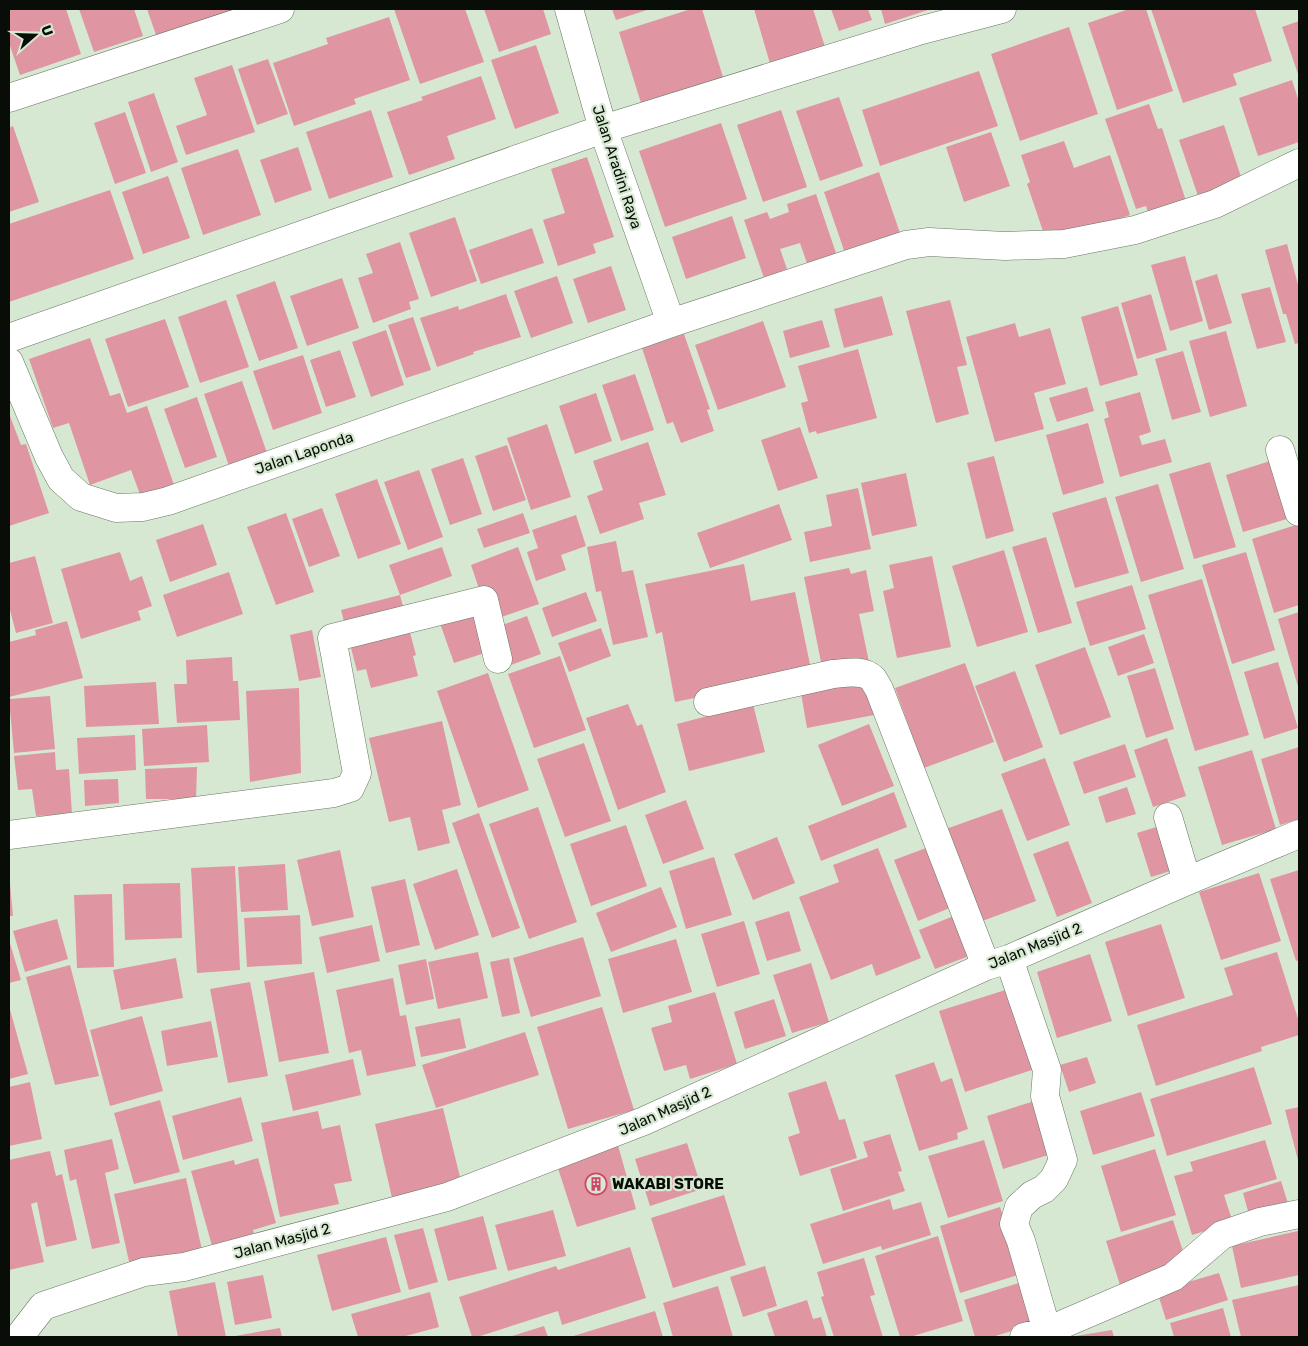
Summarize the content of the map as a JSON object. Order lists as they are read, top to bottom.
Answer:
{
  "streets": {
    "street": ["Jalan Aradini Raya", "Jalan Laponda", "Jalan Masjid 2"]
  },
  "crossings": [
    ["Jalan Aradini Raya", "Jalan Laponda"]
  ],
  "places": {
    "building": ["WAKABI STORE"]
  },
  "north": "right"
}
